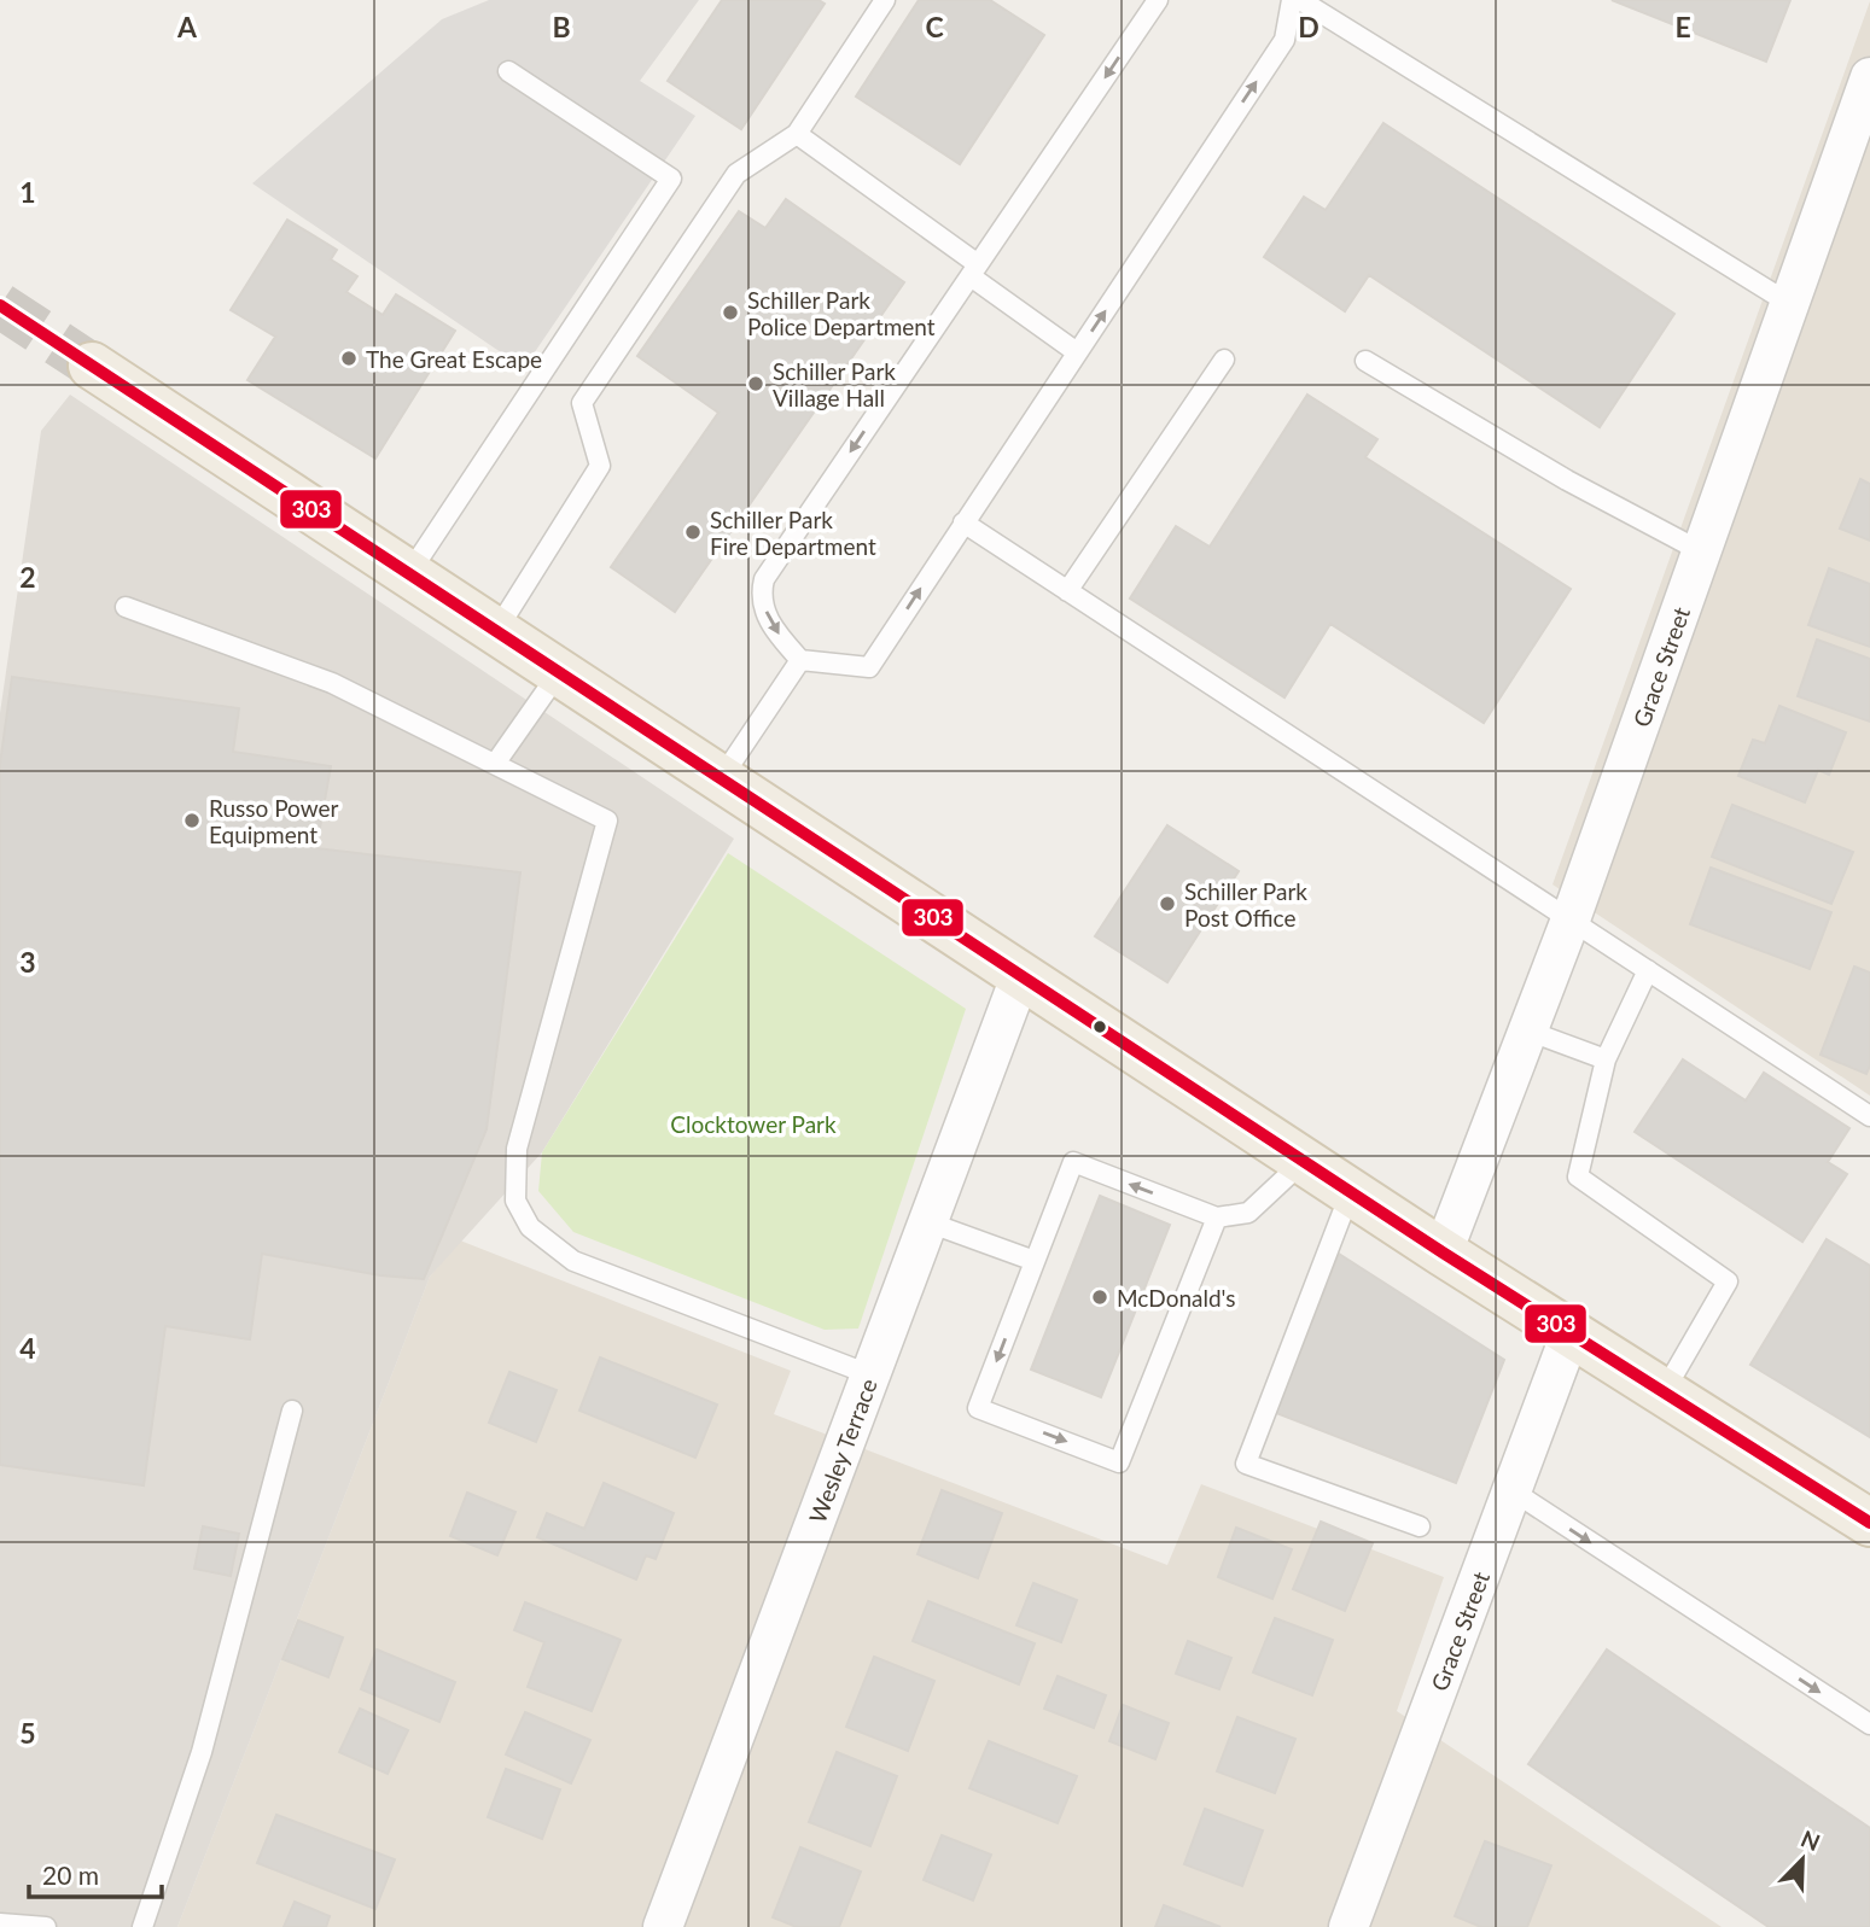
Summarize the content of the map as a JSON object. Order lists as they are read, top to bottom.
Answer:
{
  "streets": {
    "street": ["Grace Street", "Wesley Terrace"]
  },
  "parks": ["Clocktower Park"],
  "places": [
    "Schiller Park Police Department",
    "The Great Escape",
    "Schiller Park Village Hall",
    "Schiller Park Fire Department",
    "Russo Power Equipment",
    "Schiller Park Post Office",
    "McDonald's"
  ],
  "lines": ["transit line 303"],
  "scale_bar": "20 m",
  "north": "top right",
  "grid": {
    "columns": [
      "A",
      "B",
      "C",
      "D",
      "E"
    ],
    "rows": [
      "1",
      "2",
      "3",
      "4",
      "5"
    ]
  }
}
